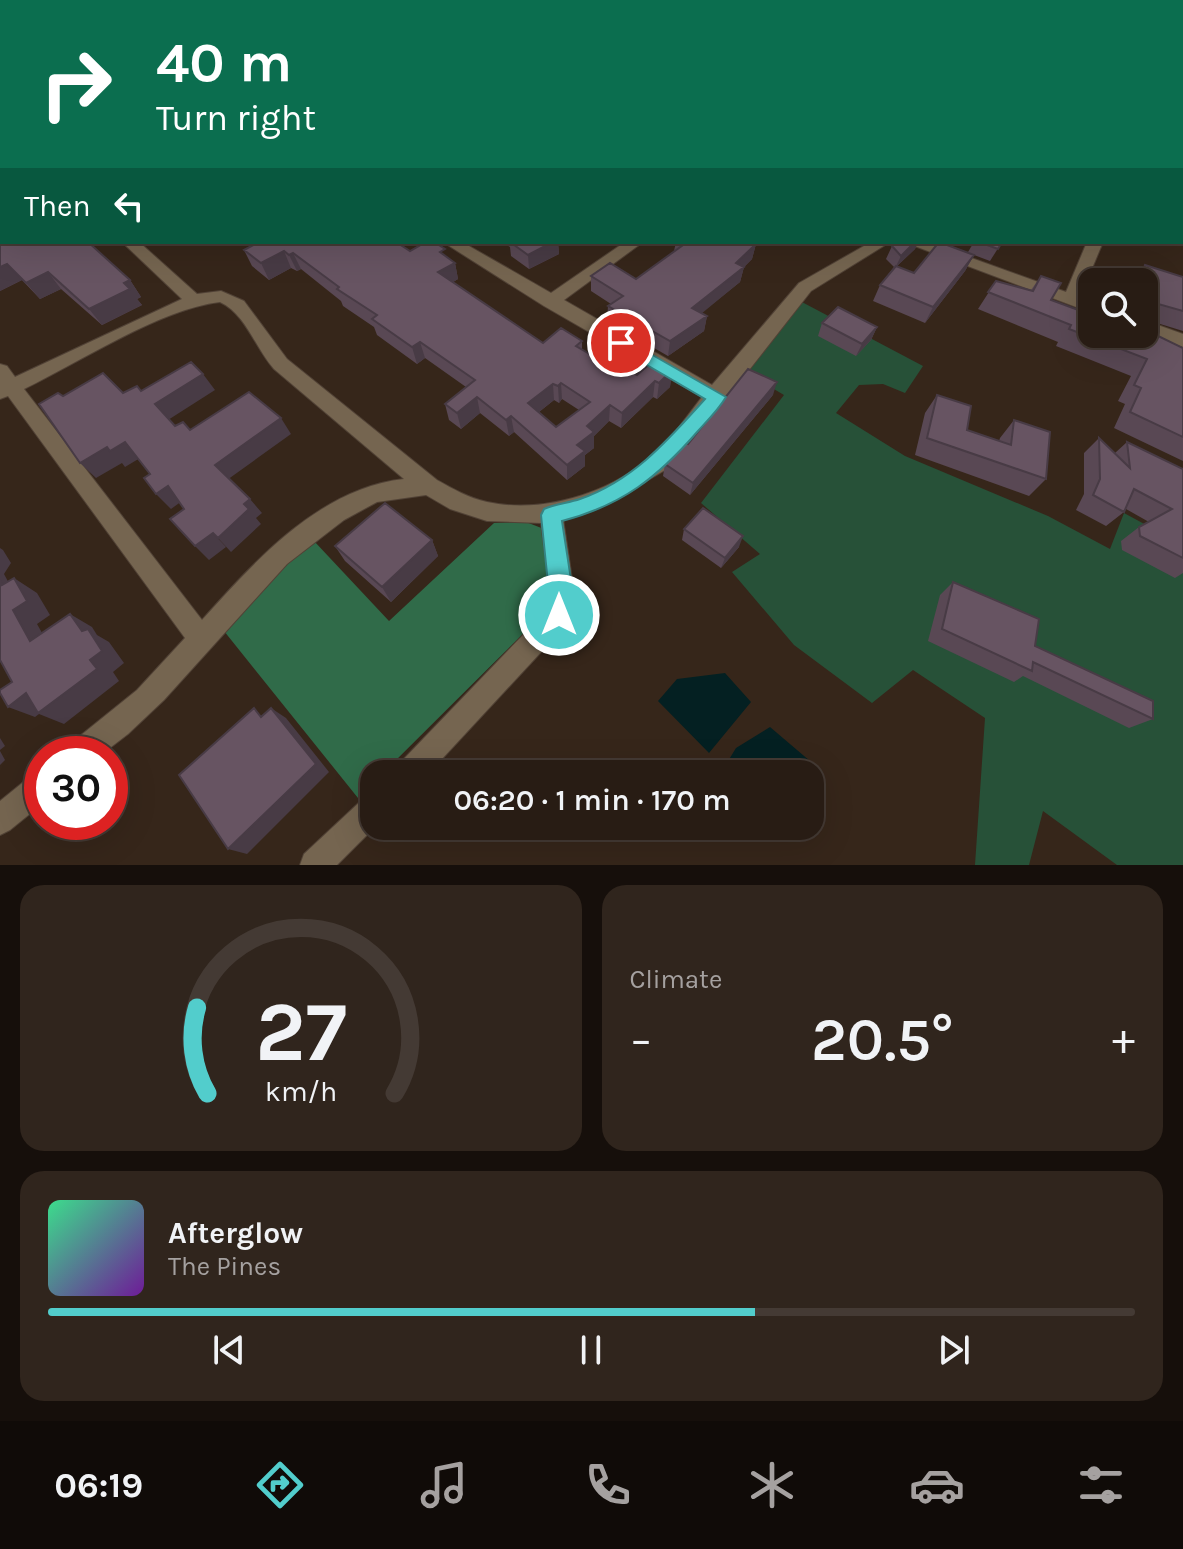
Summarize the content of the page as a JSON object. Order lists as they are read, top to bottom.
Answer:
{
  "page": {
    "turn": ["40 m", "Turn right"],
    "then": "Then",
    "limit": "30",
    "trip": "06:20 · 1 min · 170 m",
    "tile": "Climate",
    "heat": ["−", "20.5°", "+"],
    "song": ["Afterglow", "The Pines"],
    "tabs": "06:19",
    "gauge": ["27", "km/h"]
  }
}
